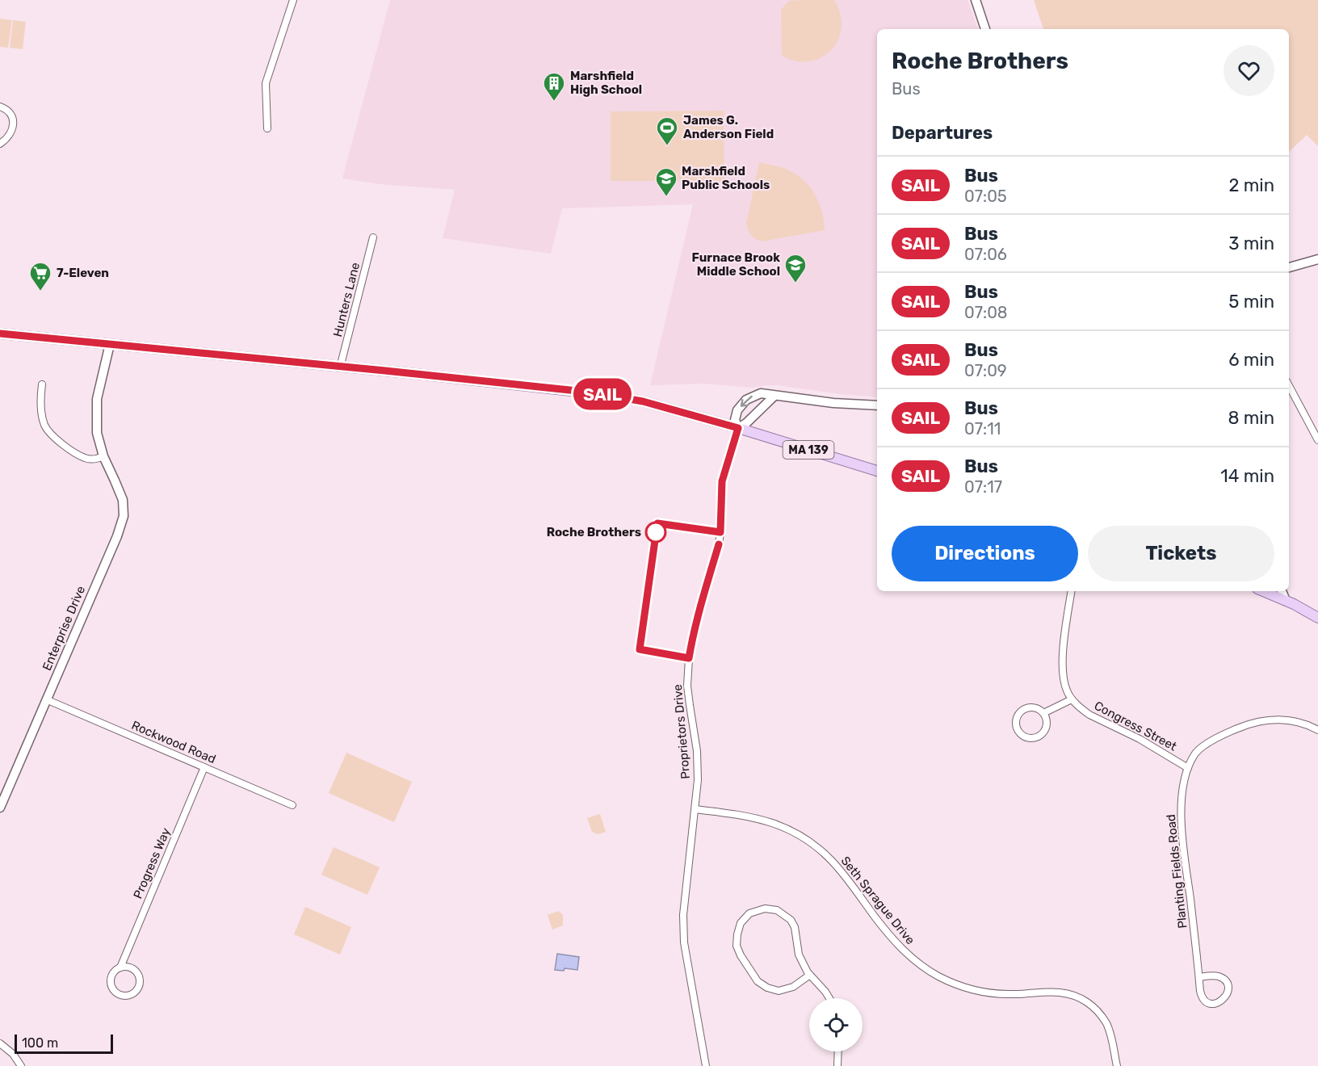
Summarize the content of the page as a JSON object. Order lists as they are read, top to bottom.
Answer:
{
  "streets": {
    "main road": ["MA 139"],
    "street": [
      "Hunters Lane",
      "Enterprise Drive",
      "Congress Street",
      "Proprietors Drive",
      "Rockwood Road",
      "Progress Way",
      "Planting Fields Road",
      "Seth Sprague Drive"
    ]
  },
  "crossings": [
    ["Hunters Lane", "MA 139"],
    ["MA 139", "Enterprise Drive"],
    ["MA 139", "Proprietors Drive"],
    ["Enterprise Drive", "Rockwood Road"],
    ["Congress Street", "Planting Fields Road"],
    ["Proprietors Drive", "Seth Sprague Drive"],
    ["Rockwood Road", "Progress Way"]
  ],
  "places": {
    "building": ["Marshfield High School"],
    "sports": ["James G. Anderson Field"],
    "school or university": ["Marshfield Public Schools", "Furnace Brook Middle School"],
    "supermarket": ["7-Eleven"],
    "other": ["Roche Brothers"]
  },
  "lines": ["bus line SAIL"],
  "scale_bar": "100 m",
  "page": {
    "on_map": "SAIL",
    "heading": [
      ["Roche Brothers", "Bus"],
      "Departures"
    ],
    "list": [
      {
        "mark": "SAIL",
        "name": "Bus",
        "note": "07:05",
        "value": "2 min"
      },
      {
        "mark": "SAIL",
        "name": "Bus",
        "note": "07:06",
        "value": "3 min"
      },
      {
        "mark": "SAIL",
        "name": "Bus",
        "note": "07:08",
        "value": "5 min"
      },
      {
        "mark": "SAIL",
        "name": "Bus",
        "note": "07:09",
        "value": "6 min"
      },
      {
        "mark": "SAIL",
        "name": "Bus",
        "note": "07:11",
        "value": "8 min"
      },
      {
        "mark": "SAIL",
        "name": "Bus",
        "note": "07:17",
        "value": "14 min"
      }
    ],
    "buttons": ["Directions", "Tickets"],
    "scale": "100 m"
  }
}
